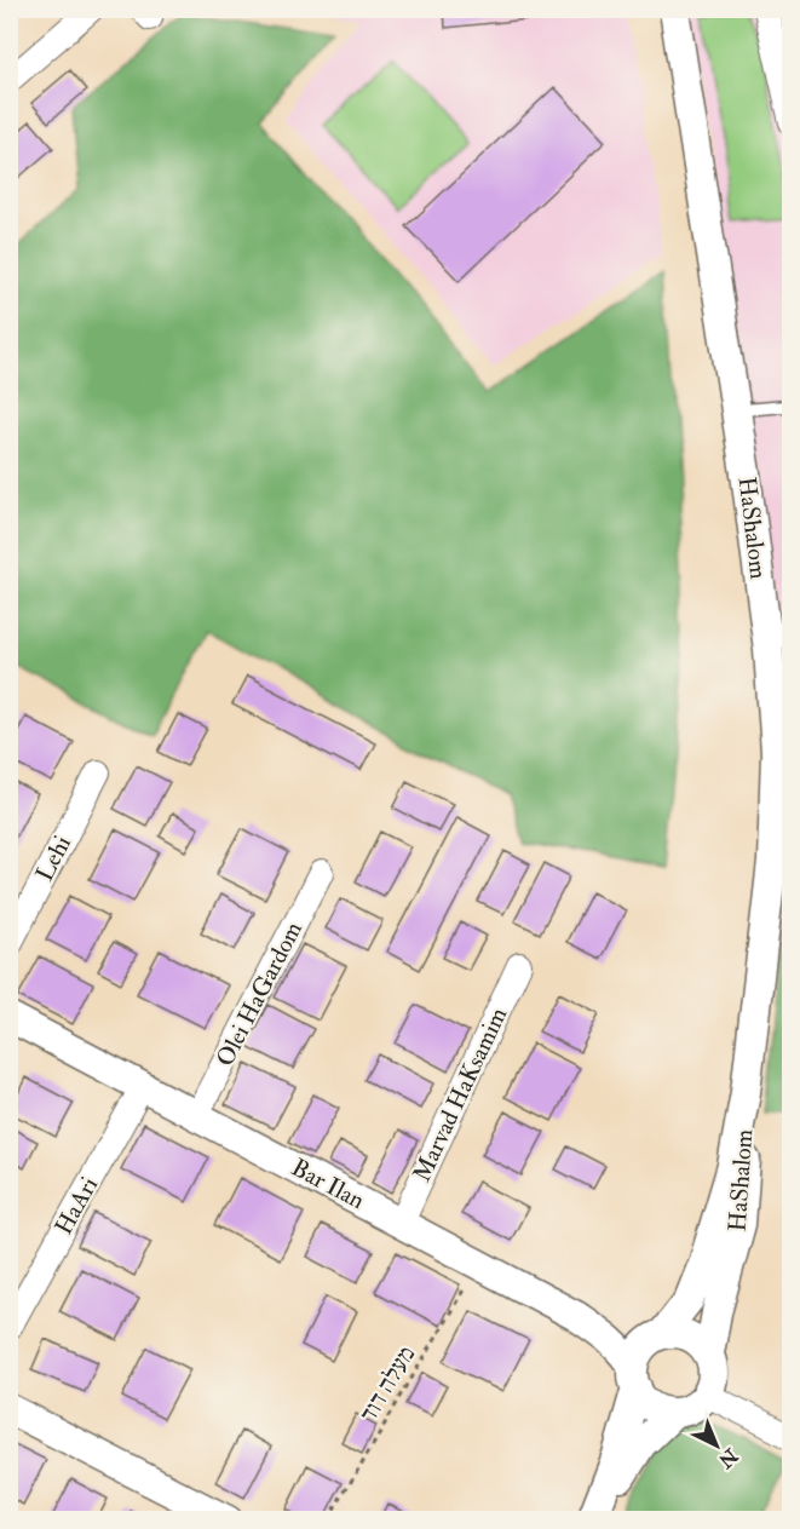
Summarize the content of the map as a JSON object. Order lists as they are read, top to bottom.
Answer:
{
  "streets": {
    "street": [
      "HaShalom",
      "Lehi",
      "Olei HaGardom",
      "Marvad HaKsamim",
      "Bar Ilan",
      "HaAri"
    ],
    "path": ["מעלה דוד"]
  },
  "crossings": [
    ["HaShalom", "Bar Ilan"],
    ["Olei HaGardom", "Bar Ilan"],
    ["Marvad HaKsamim", "Bar Ilan"],
    ["Bar Ilan", "HaAri"],
    ["Bar Ilan", "מעלה דוד"]
  ],
  "north": "bottom right"
}
